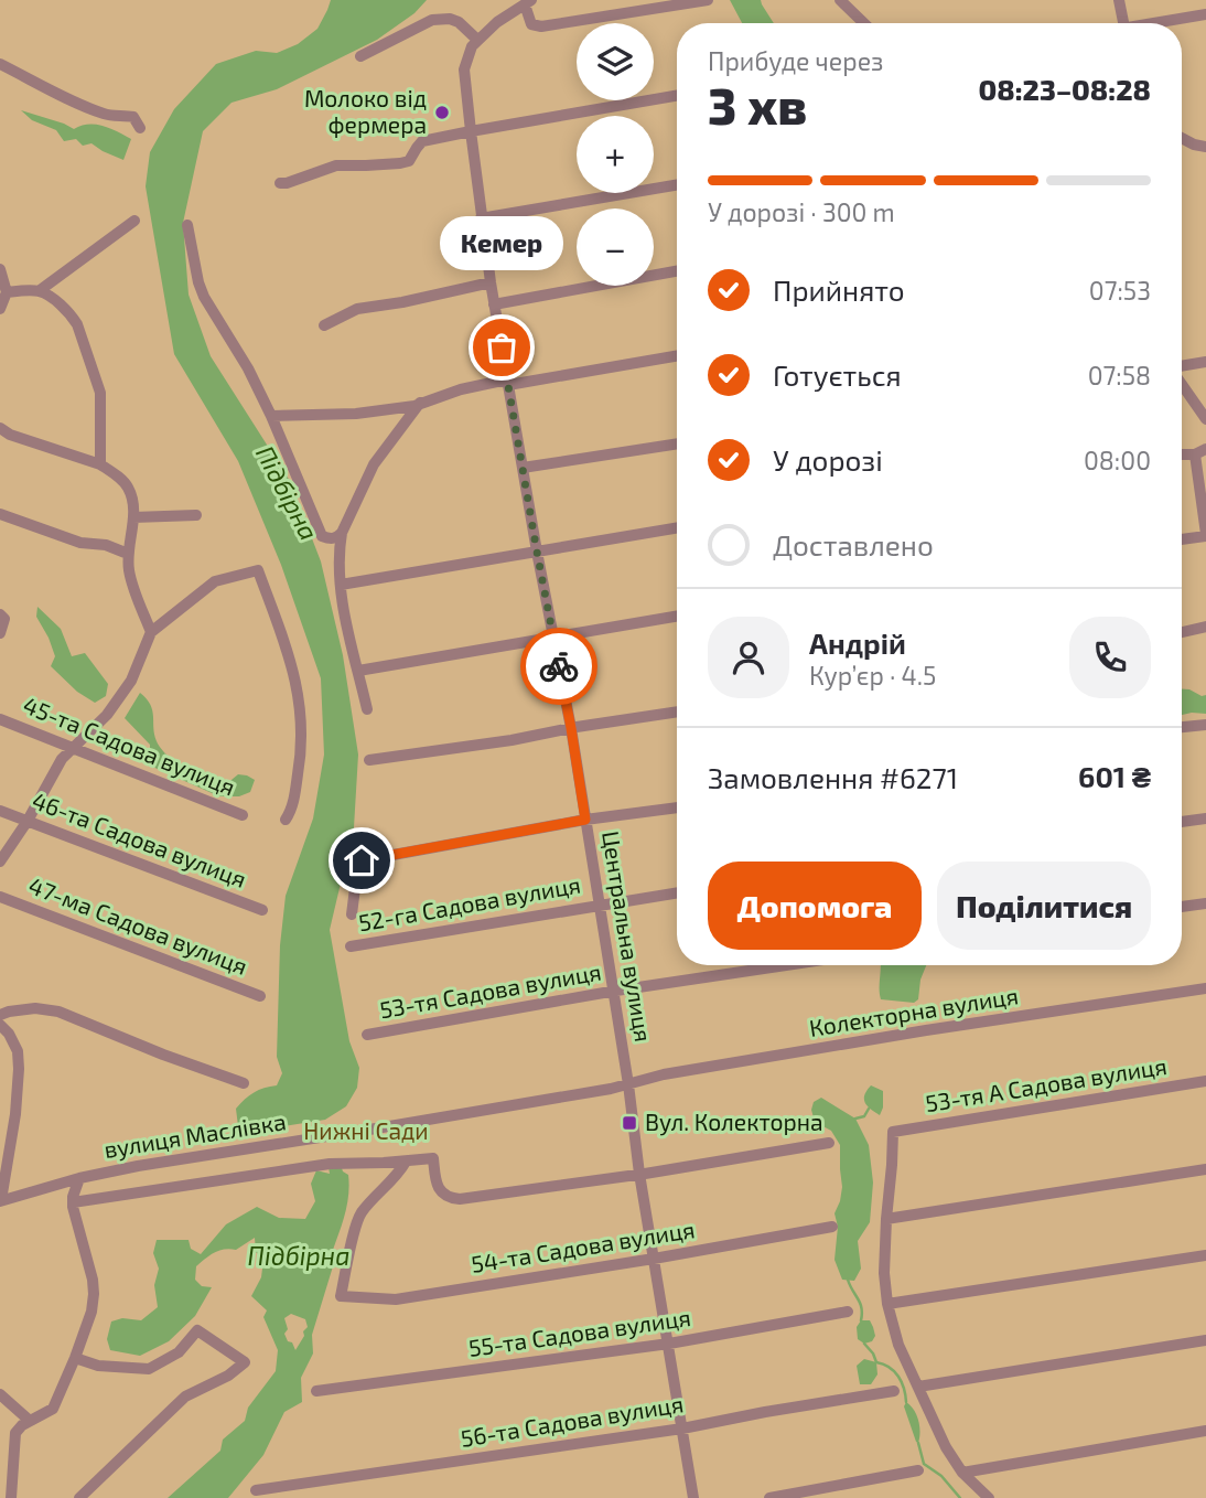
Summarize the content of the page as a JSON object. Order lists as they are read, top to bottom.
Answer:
{
  "streets": {
    "street": [
      "45-та Садова вулиця",
      "46-та Садова вулиця",
      "52-га Садова вулиця",
      "47-ма Садова вулиця",
      "Центральна вулиця",
      "53-тя Садова вулиця",
      "Колекторна вулиця",
      "53-тя А Садова вулиця",
      "вулиця Маслівка",
      "54-та Садова вулиця",
      "55-та Садова вулиця",
      "56-та Садова вулиця"
    ]
  },
  "crossings": [
    ["52-га Садова вулиця", "Центральна вулиця"],
    ["Центральна вулиця", "53-тя Садова вулиця"],
    ["Центральна вулиця", "Колекторна вулиця"],
    ["Центральна вулиця", "вулиця Маслівка"],
    ["Центральна вулиця", "54-та Садова вулиця"],
    ["Центральна вулиця", "55-та Садова вулиця"],
    ["Центральна вулиця", "56-та Садова вулиця"],
    ["Колекторна вулиця", "вулиця Маслівка"]
  ],
  "water": ["Підбірна"],
  "parks": ["Нижні Сади"],
  "places": {
    "other": ["Молоко від фермера", "Кемер"],
    "transit": ["Вул. Колекторна"]
  },
  "page": {
    "map_buttons": ["+", "−"],
    "heading": ["3 хв", "Прибуде через", "08:23–08:28"],
    "panel": [
      "Андрій",
      "Кур’єр · 4.5",
      "Замовлення #6271",
      "601 ₴"
    ],
    "bar": "У дорозі · 300 m",
    "bubble": "Кемер",
    "list": [
      ["Прийнято", "07:53"],
      ["Готується", "07:58"],
      ["У дорозі", "08:00"],
      "Доставлено"
    ],
    "buttons": ["Допомога", "Поділитися"]
  }
}
